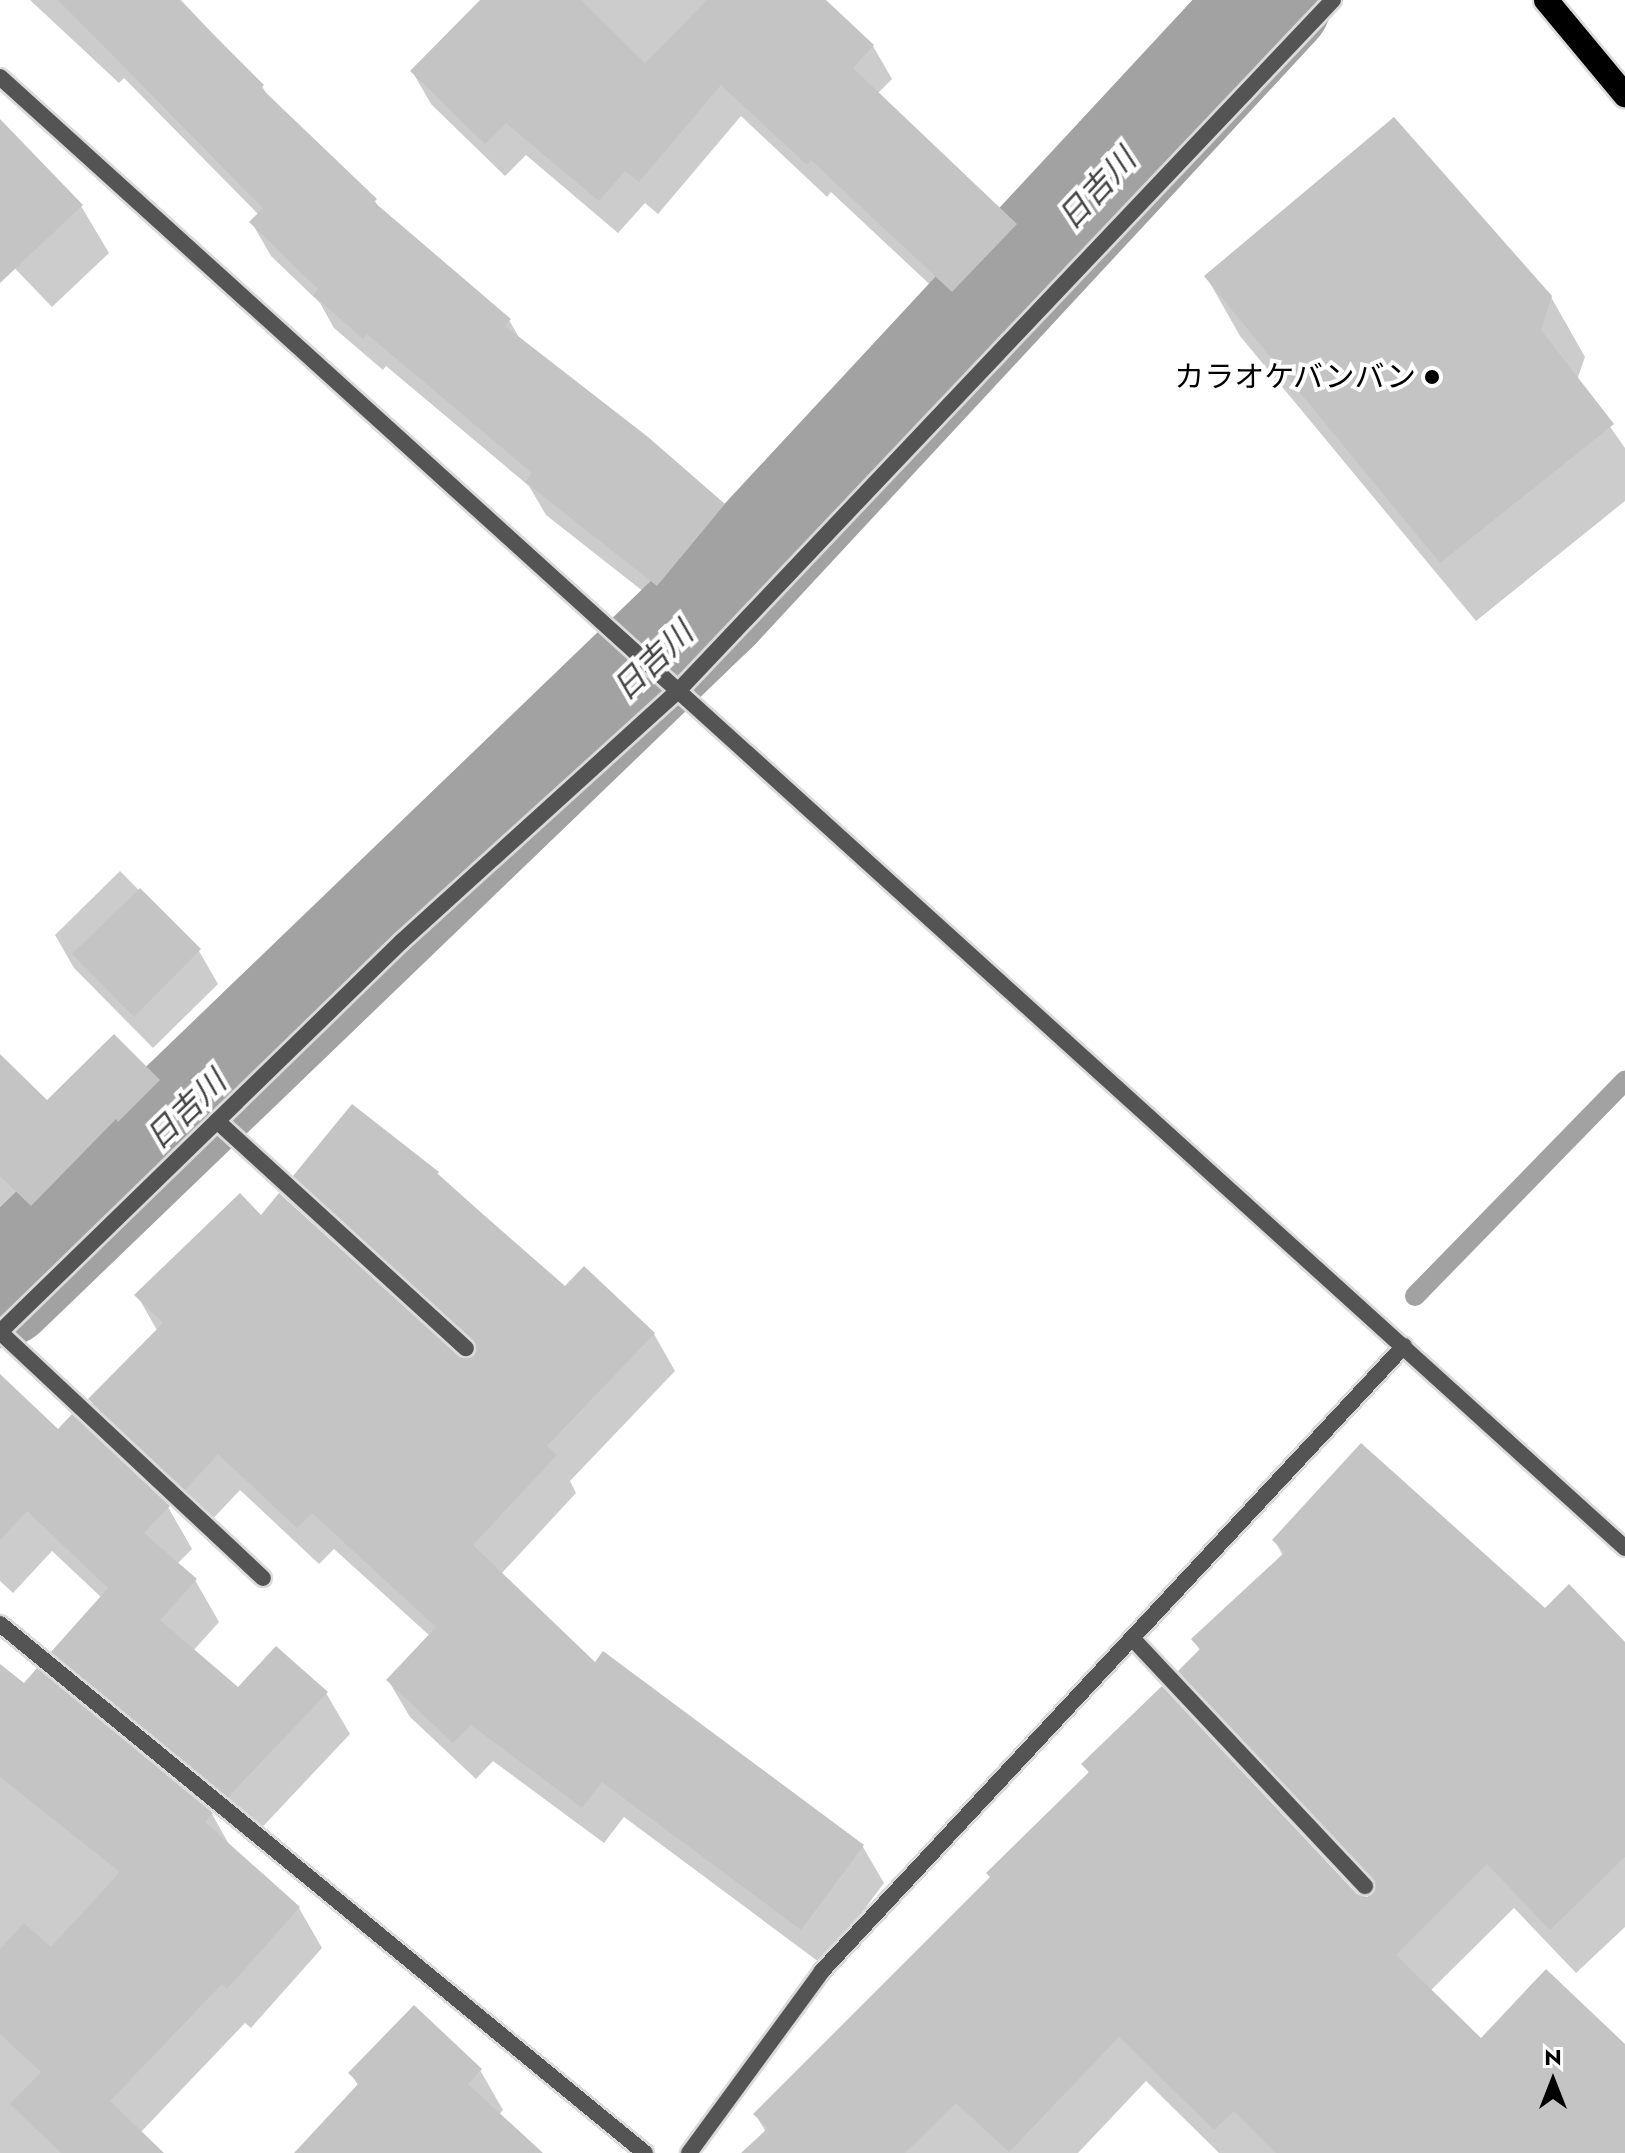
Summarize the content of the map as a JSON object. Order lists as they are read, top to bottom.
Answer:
{
  "water": ["日吉川"],
  "places": ["カラオケバンバン"],
  "north": "top"
}
